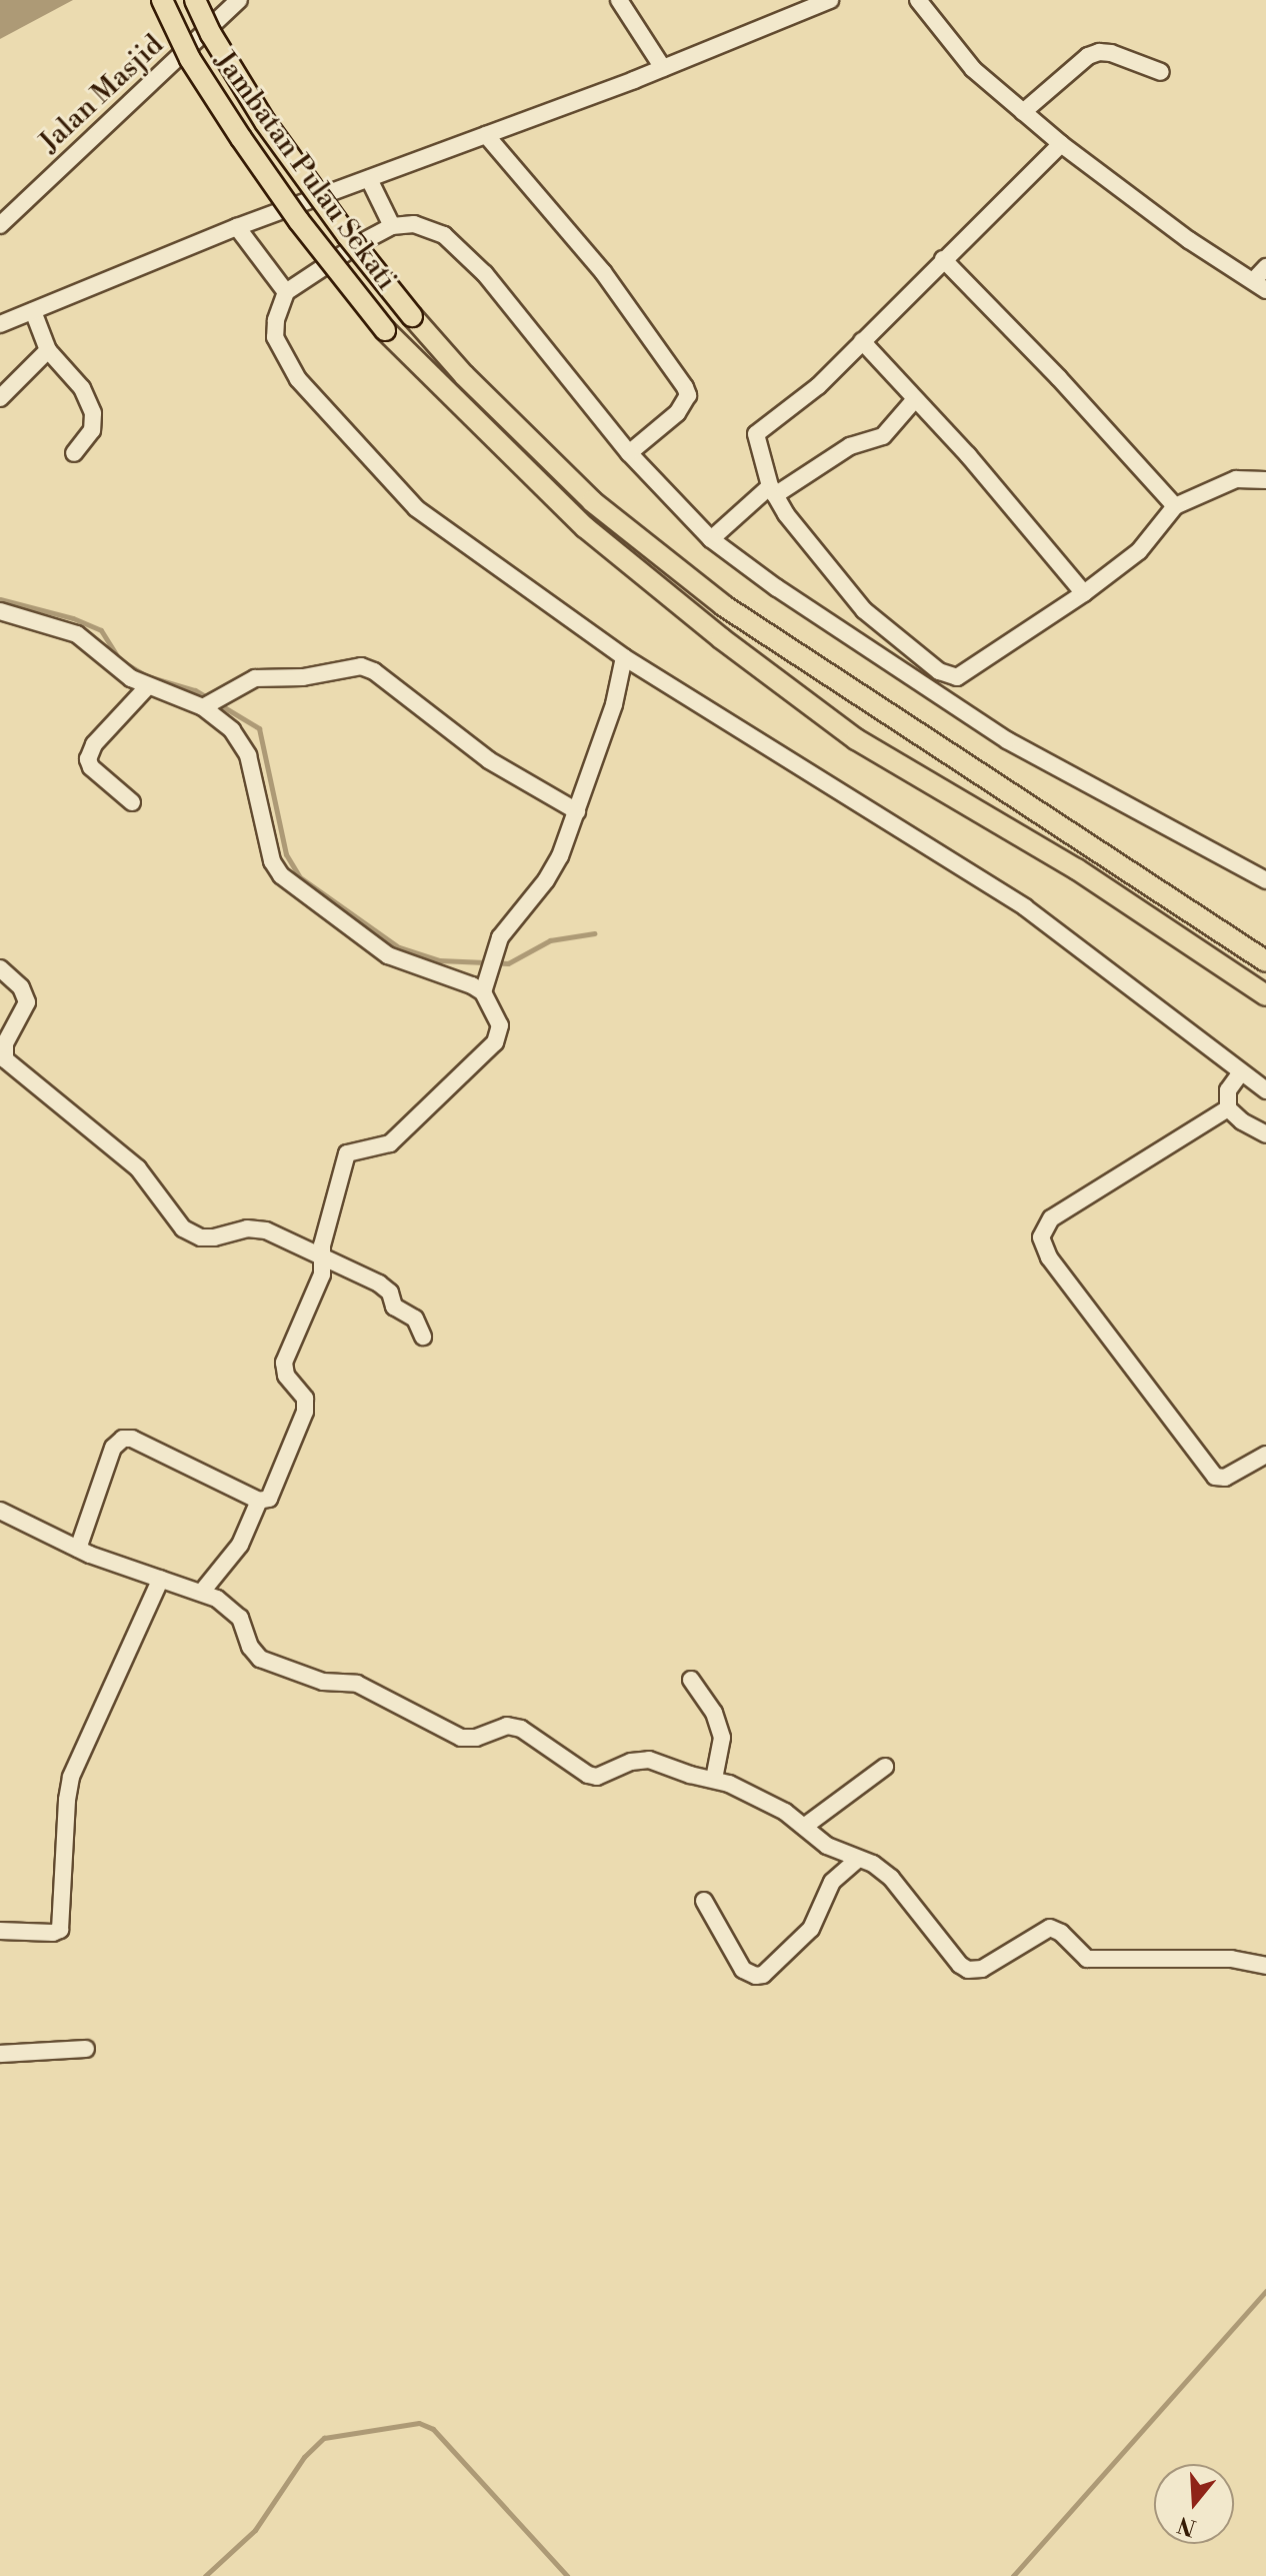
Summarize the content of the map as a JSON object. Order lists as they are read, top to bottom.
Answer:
{
  "streets": {
    "main road": ["Jambatan Pulau Sekati"],
    "street": ["Jalan Masjid"]
  },
  "north": "bottom"
}
